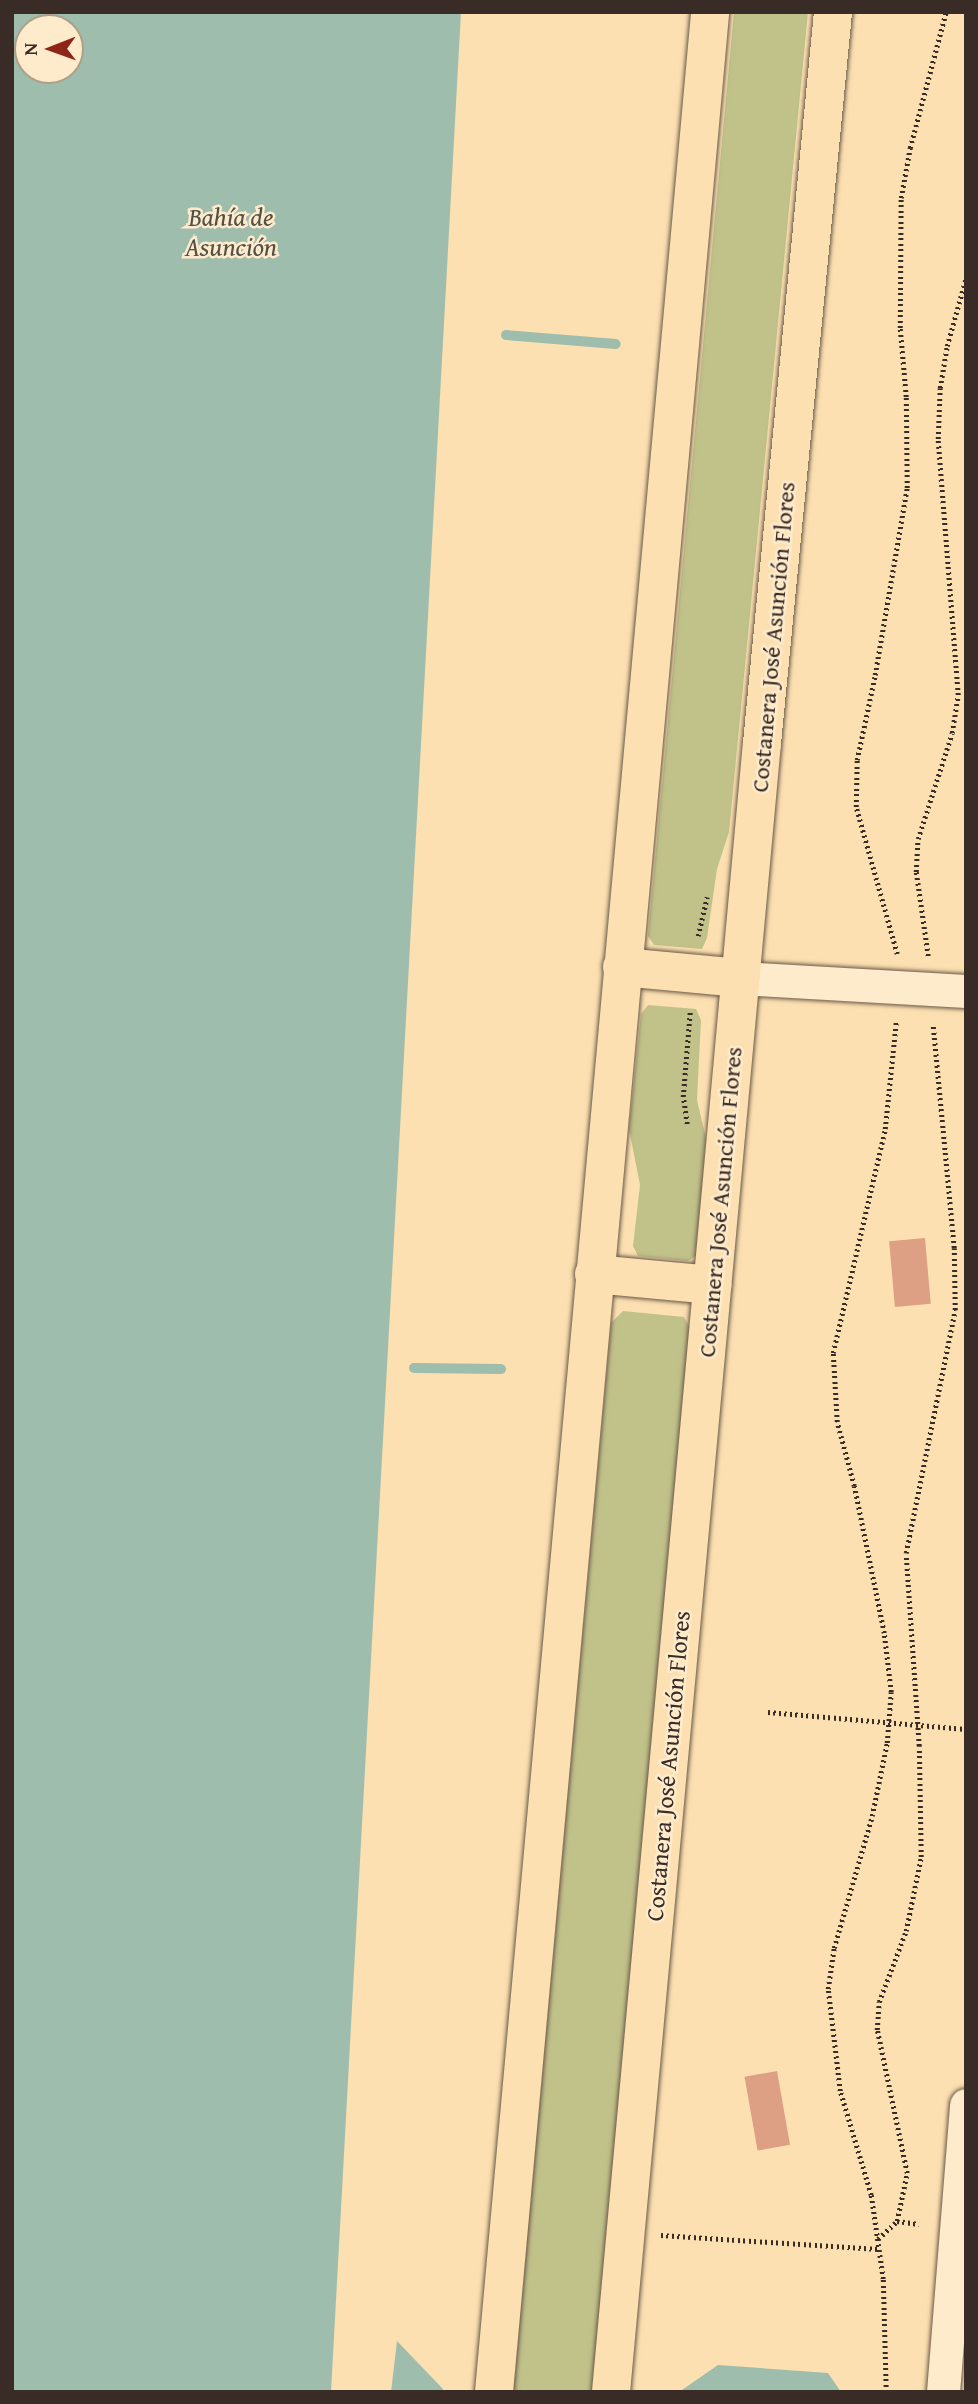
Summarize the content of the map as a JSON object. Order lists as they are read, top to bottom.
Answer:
{
  "streets": {
    "highway": ["Costanera José Asunción Flores"]
  },
  "water": ["Bahía de Asunción"],
  "north": "left"
}
